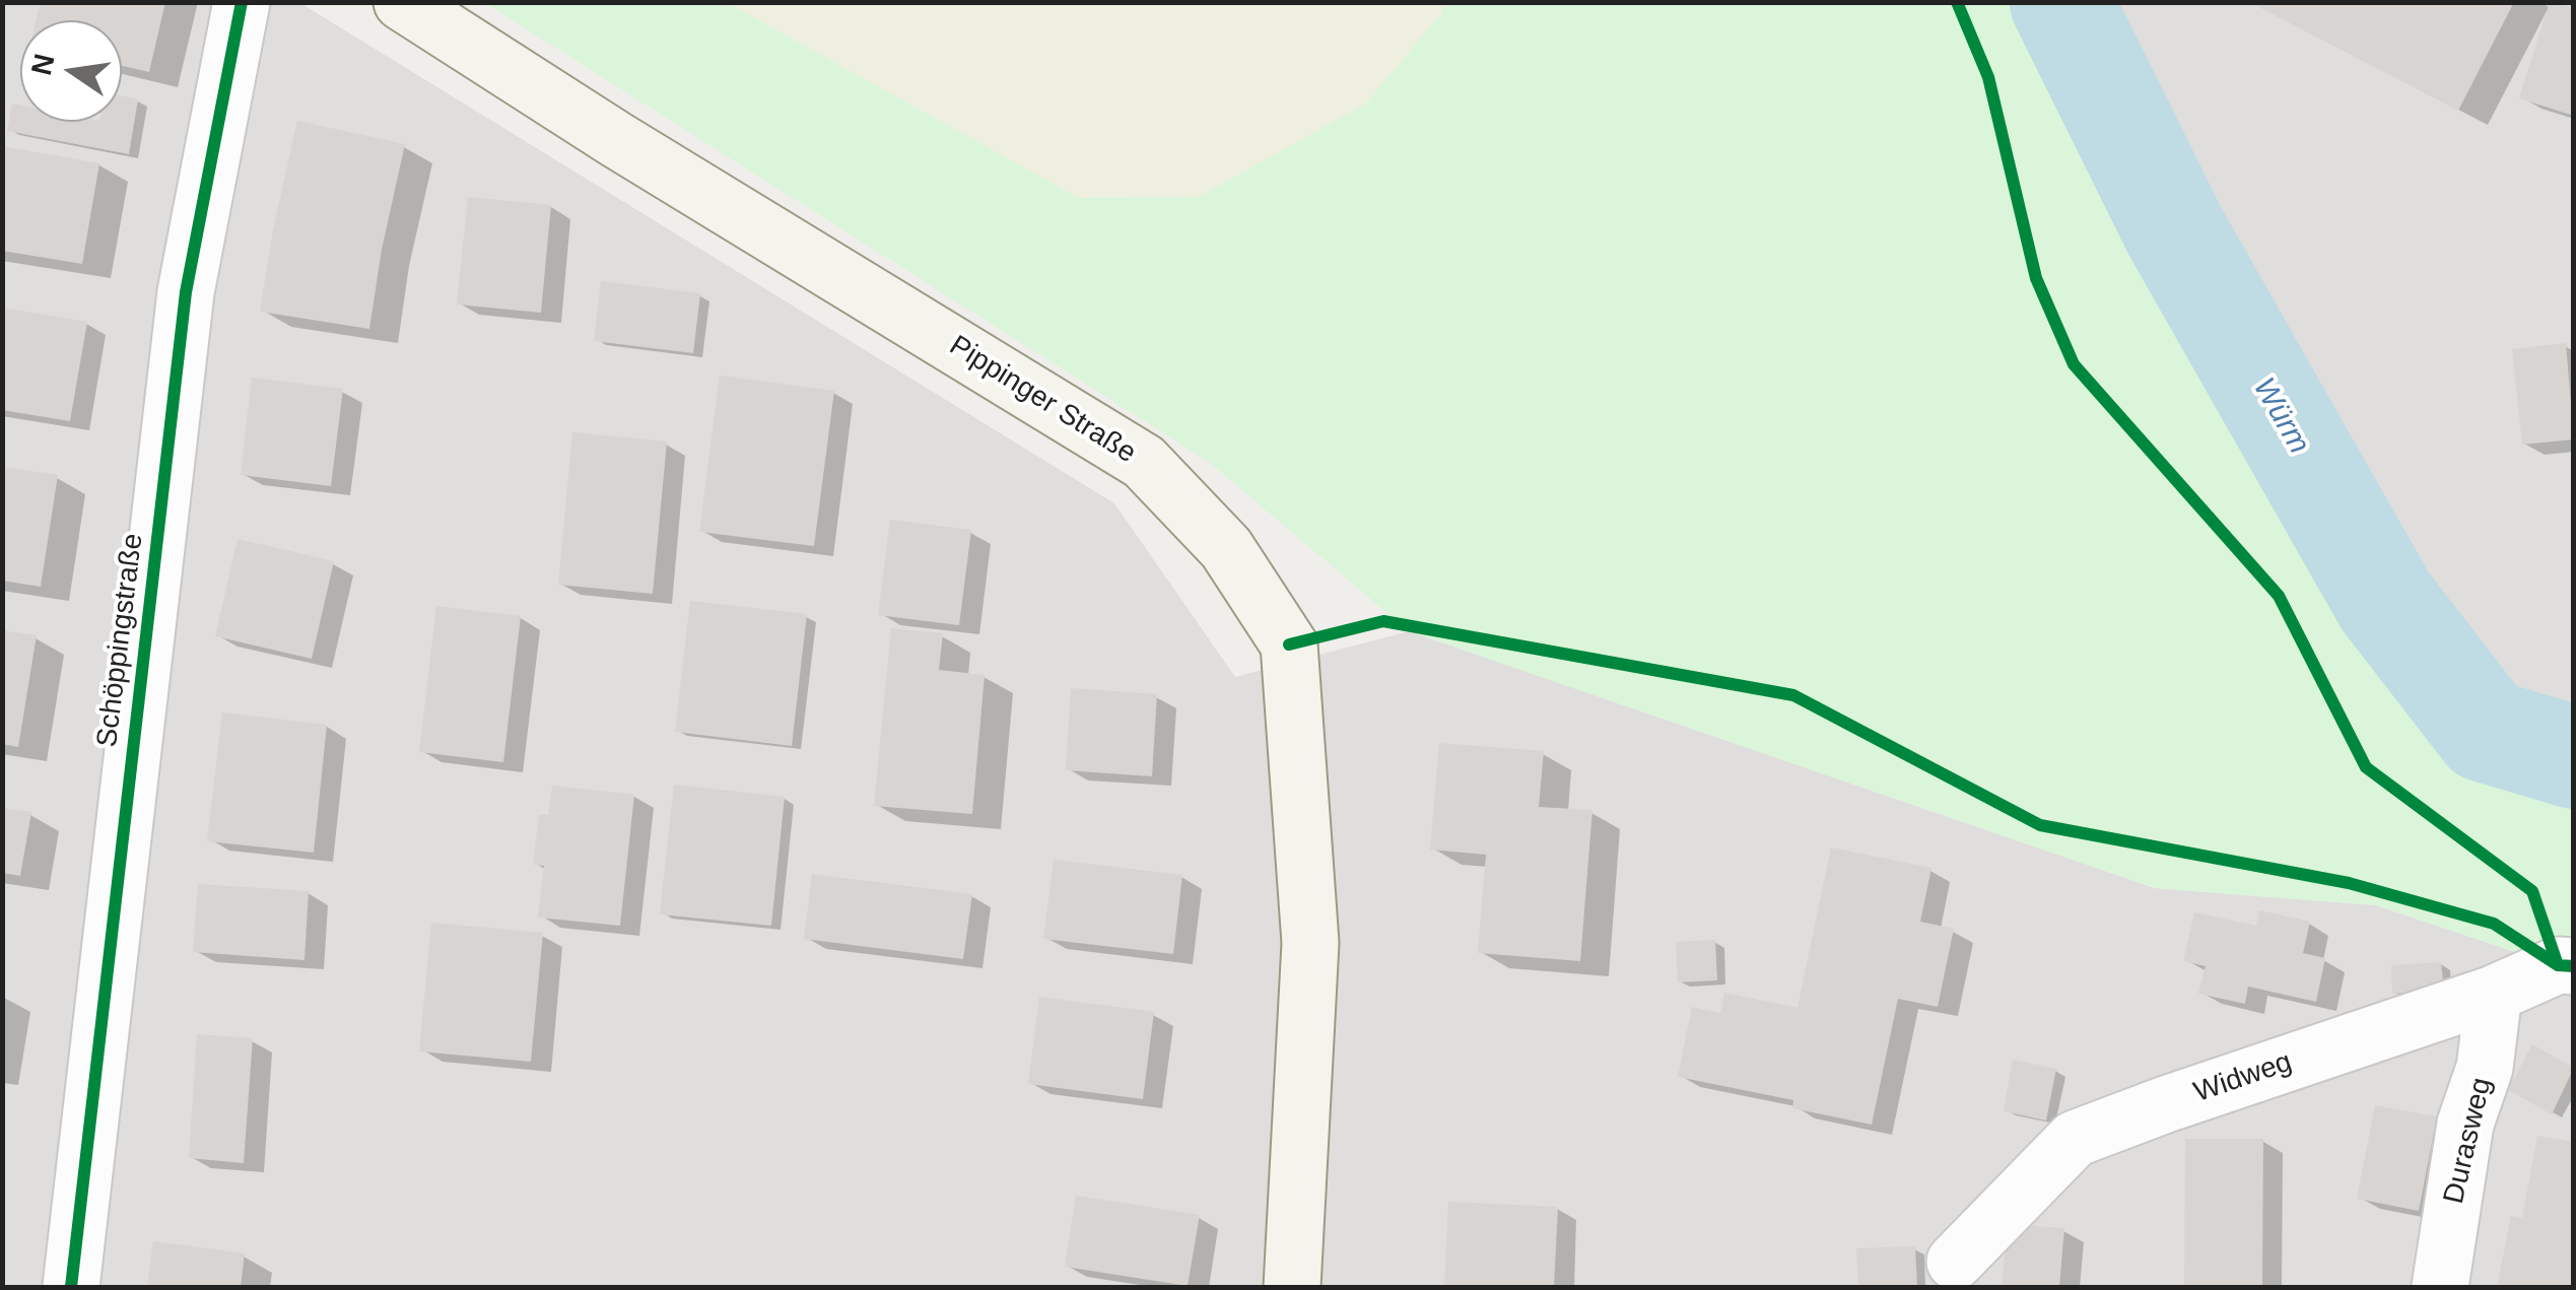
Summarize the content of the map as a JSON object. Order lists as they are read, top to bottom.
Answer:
{
  "streets": {
    "main road": ["Pippinger Straße"],
    "street": ["Schöppingstraße", "Widweg", "Durasweg"]
  },
  "crossings": [
    ["Widweg", "Durasweg"]
  ],
  "water": ["Würm"],
  "north": "left"
}
